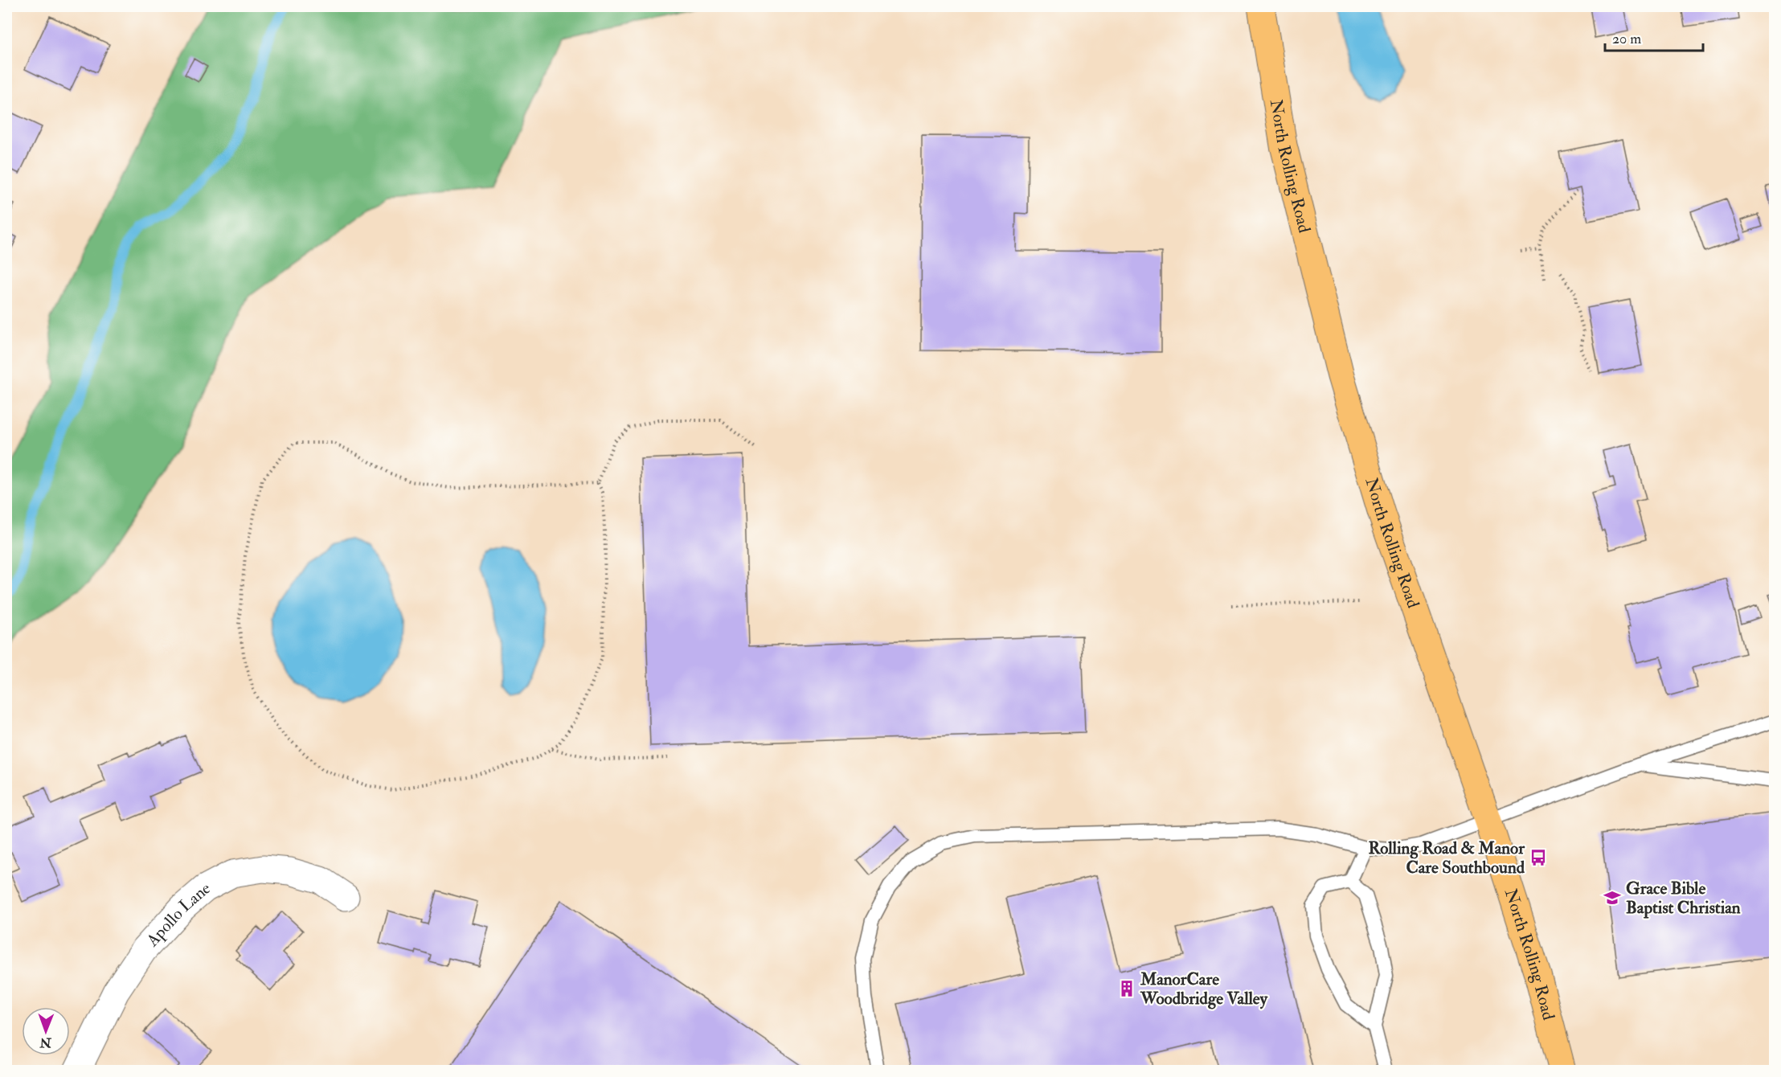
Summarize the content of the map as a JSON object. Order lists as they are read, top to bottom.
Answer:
{
  "streets": {
    "main road": ["North Rolling Road"],
    "street": ["Apollo Lane"]
  },
  "places": {
    "bus stop": ["Rolling Road & Manor Care Southbound"],
    "school or university": ["Grace Bible Baptist Christian"],
    "building": ["ManorCare Woodbridge Valley"]
  },
  "scale_bar": "20 m",
  "north": "bottom"
}
